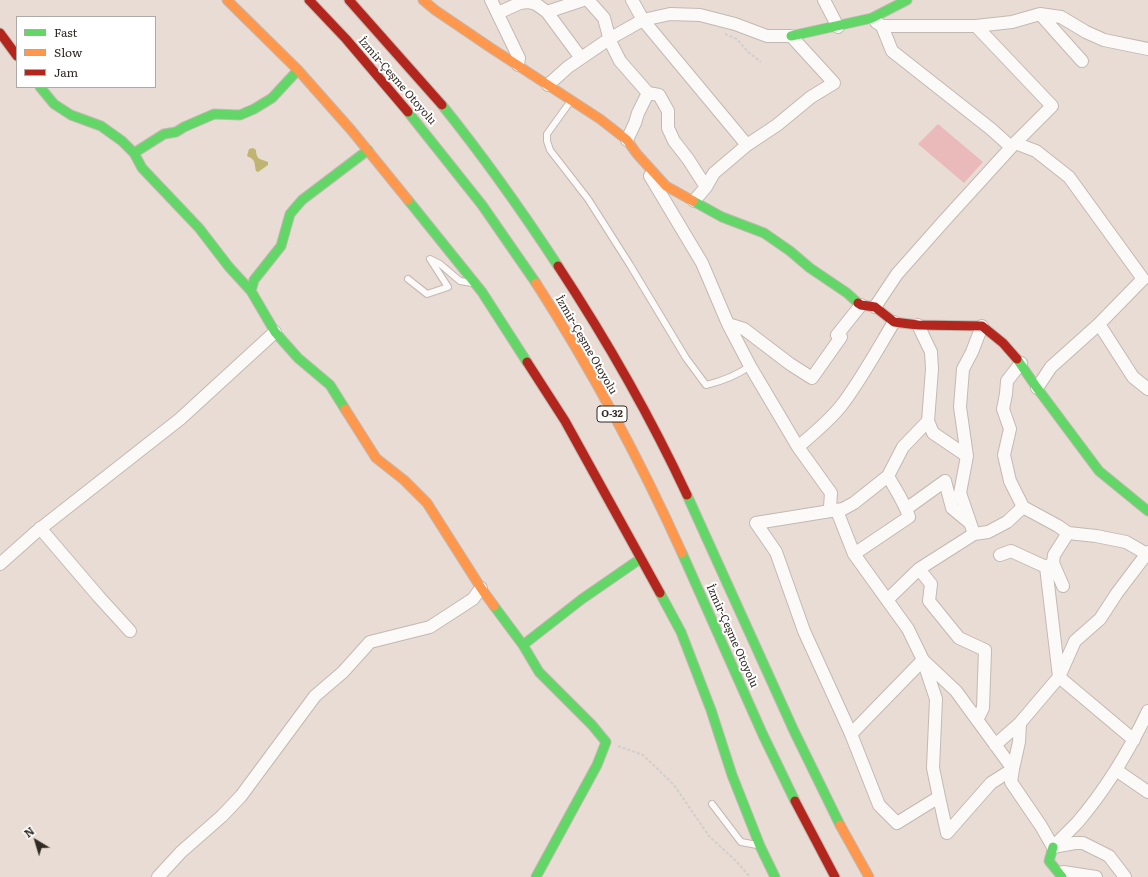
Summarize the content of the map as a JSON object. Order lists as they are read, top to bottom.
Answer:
{
  "streets": {
    "main road": ["İzmir-Çeşme Otoyolu", "O-32"]
  },
  "legend": ["Fast", "Slow", "Jam"],
  "north": "top left"
}
